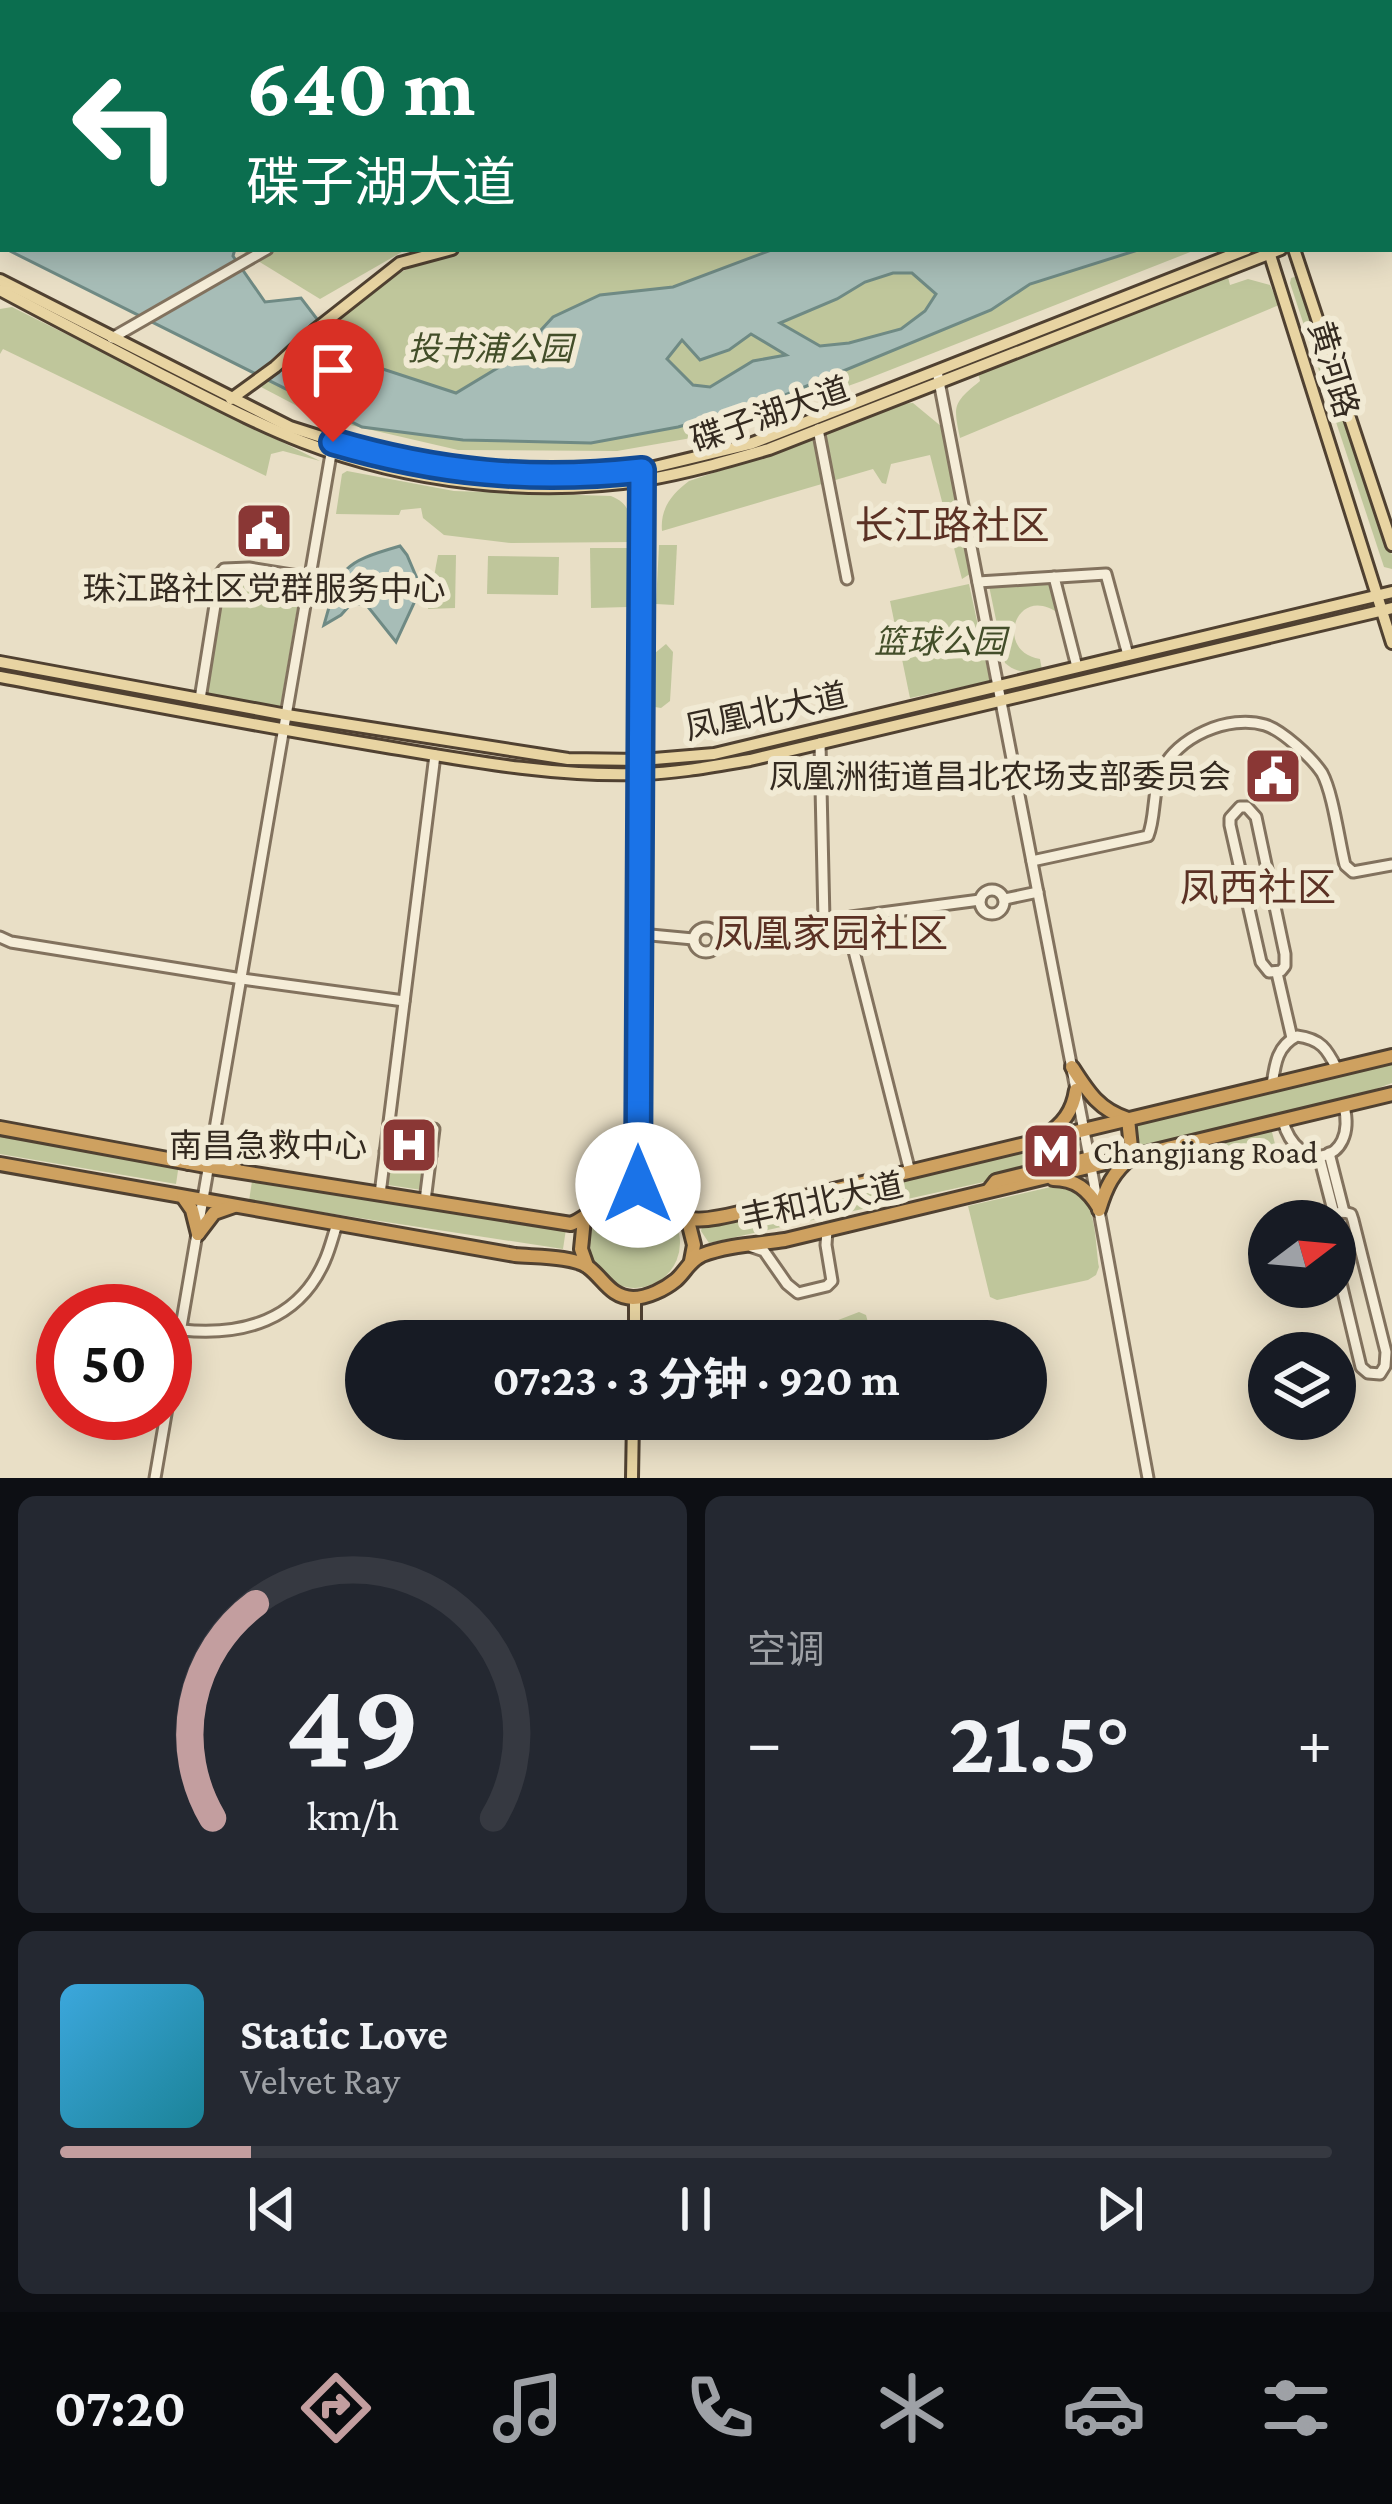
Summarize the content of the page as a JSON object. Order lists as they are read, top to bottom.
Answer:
{
  "streets": {
    "highway": ["丰和北大道"],
    "main road": ["黄河路", "碟子湖大道", "凤凰北大道"]
  },
  "crossings": [
    ["黄河路", "凤凰北大道"]
  ],
  "districts": ["长江路社区", "凤西社区", "凤凰家园社区"],
  "parks": ["投书浦公园", "篮球公园"],
  "places": {
    "public building": ["珠江路社区党群服务中心", "凤凰洲街道昌北农场支部委员会"],
    "hospital": ["南昌急救中心"],
    "metro station": ["Changjiang Road"]
  },
  "north": "right",
  "page": {
    "turn": ["640 m", "碟子湖大道"],
    "limit": "50",
    "trip": "07:23 · 3 分钟 · 920 m",
    "tile": "空调",
    "heat": ["−", "21.5°", "+"],
    "song": ["Static Love", "Velvet Ray"],
    "tabs": "07:20",
    "gauge": ["49", "km/h"]
  }
}
